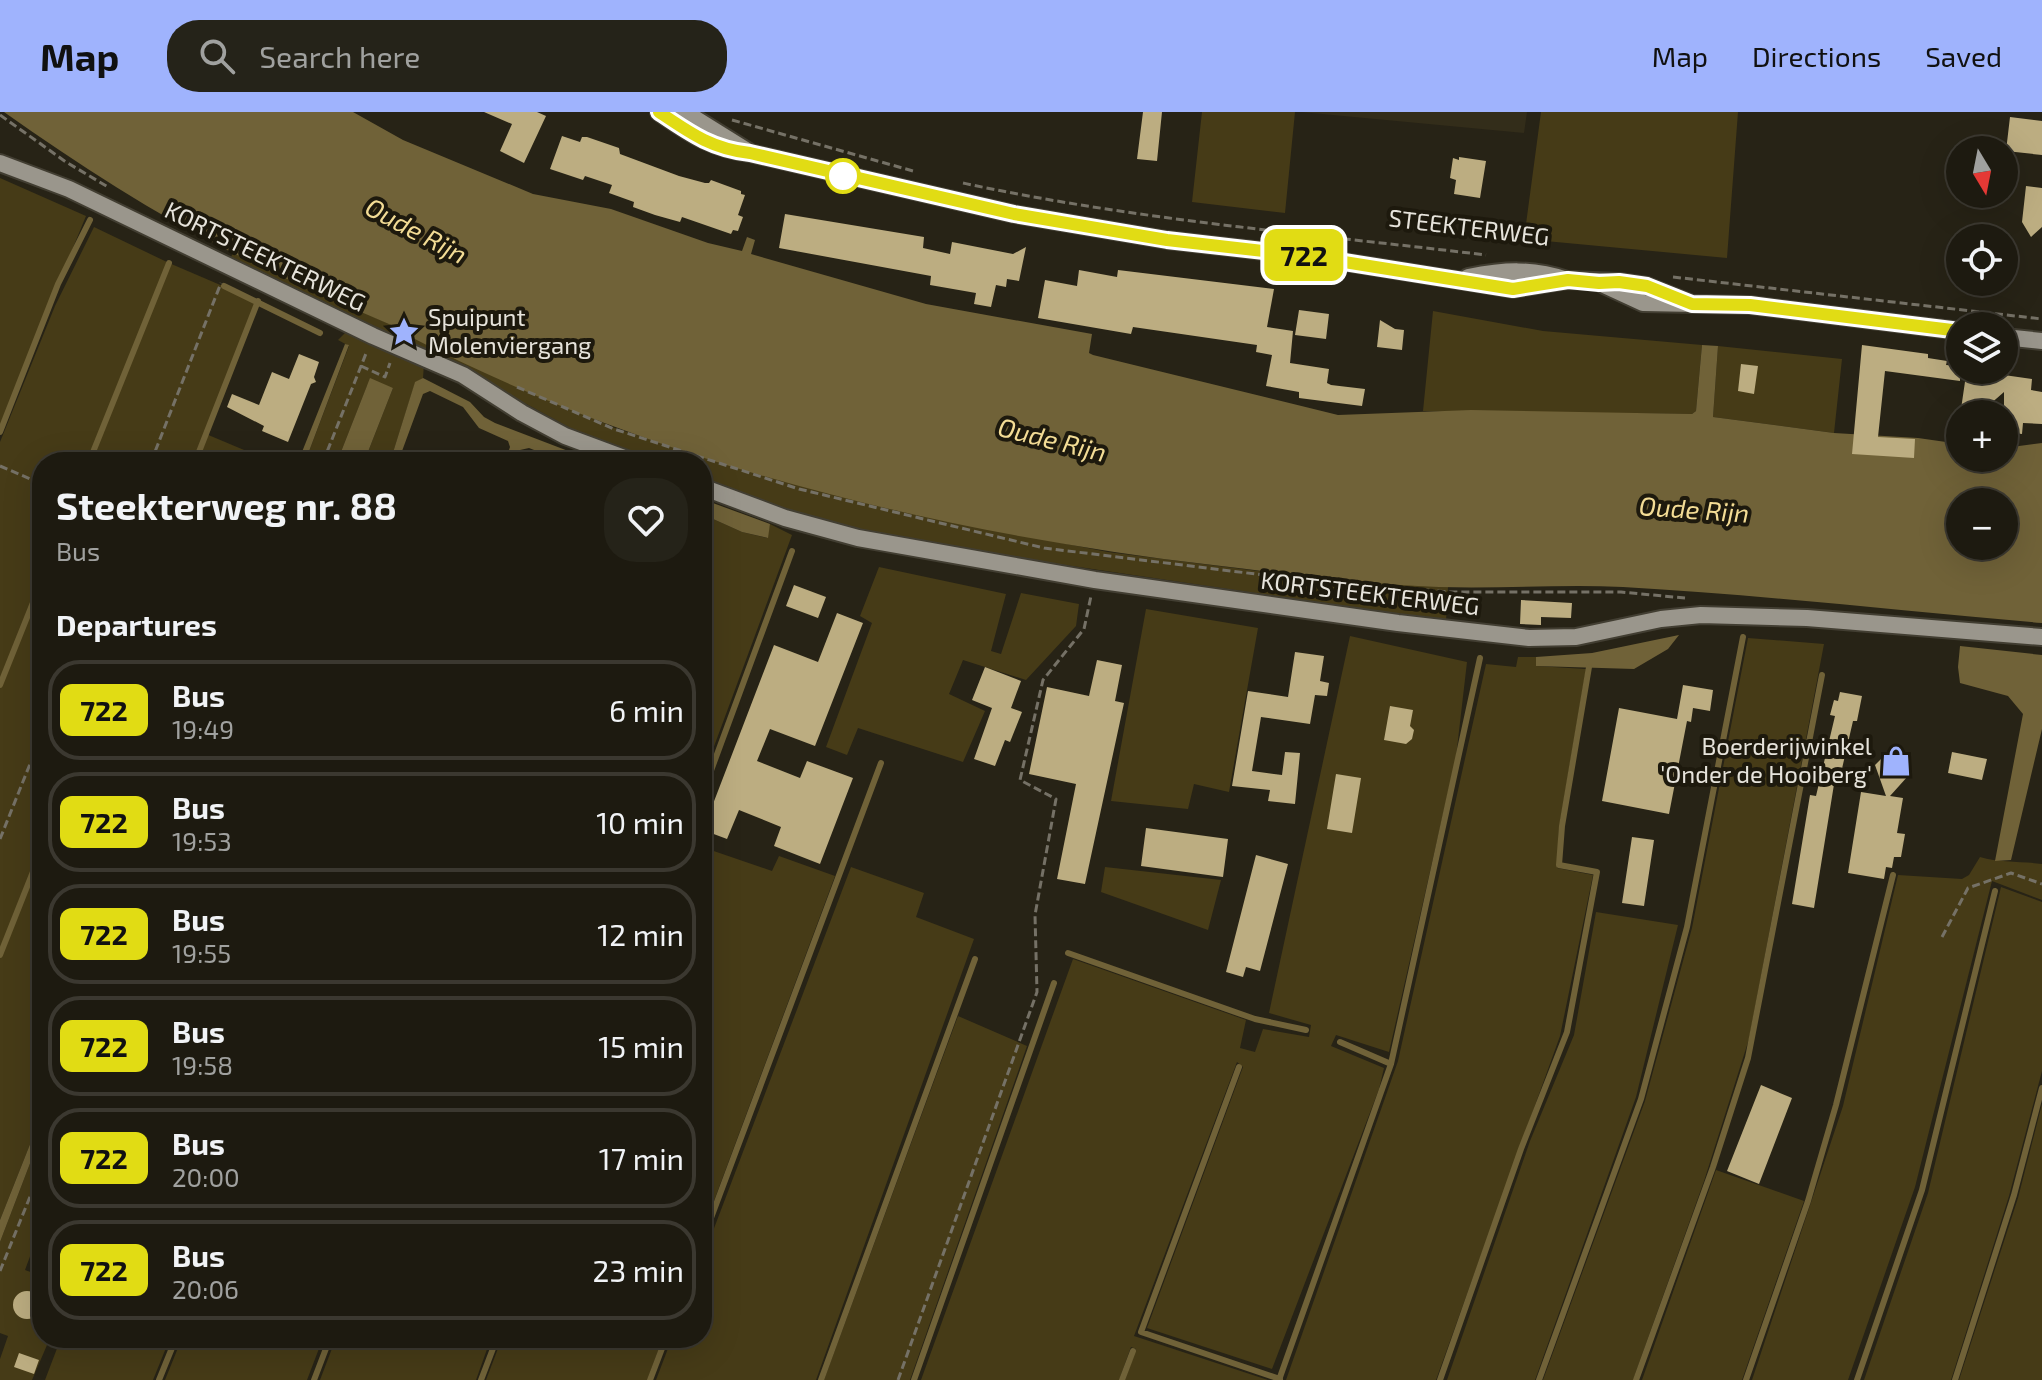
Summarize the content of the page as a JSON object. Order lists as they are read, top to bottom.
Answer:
{
  "streets": {
    "street": ["STEEKTERWEG", "KORTSTEEKTERWEG"]
  },
  "water": ["Oude Rijn"],
  "places": {
    "place": ["Spuipunt Molenviergang"],
    "shop": ["Boerderijwinkel 'Onder de Hooiberg'"]
  },
  "lines": ["bus line 722"],
  "north": "bottom",
  "page": {
    "header": "Map",
    "search": "Search here",
    "nav": ["Map", "Directions", "Saved"],
    "on_map": "722",
    "map_buttons": ["+", "−"],
    "heading": [
      ["Steekterweg nr. 88", "Bus"],
      "Departures"
    ],
    "list": [
      {
        "mark": "722",
        "name": "Bus",
        "note": "19:49",
        "value": "6 min"
      },
      {
        "mark": "722",
        "name": "Bus",
        "note": "19:53",
        "value": "10 min"
      },
      {
        "mark": "722",
        "name": "Bus",
        "note": "19:55",
        "value": "12 min"
      },
      {
        "mark": "722",
        "name": "Bus",
        "note": "19:58",
        "value": "15 min"
      },
      {
        "mark": "722",
        "name": "Bus",
        "note": "20:00",
        "value": "17 min"
      },
      {
        "mark": "722",
        "name": "Bus",
        "note": "20:06",
        "value": "23 min"
      }
    ]
  }
}
